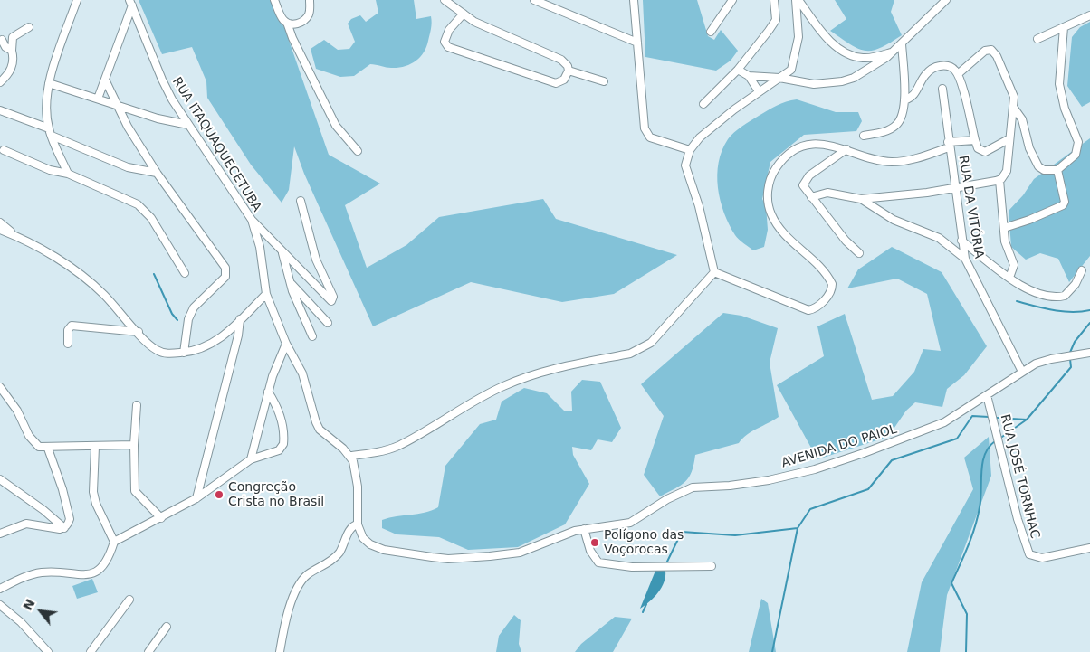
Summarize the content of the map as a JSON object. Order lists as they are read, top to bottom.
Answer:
{
  "streets": {
    "street": [
      "RUA ITAQUAQUECETUBA",
      "RUA DA VITÓRIA",
      "AVENIDA DO PAIOL",
      "RUA JOSÉ TORNHAC"
    ]
  },
  "crossings": [
    ["RUA DA VITÓRIA", "AVENIDA DO PAIOL"],
    ["AVENIDA DO PAIOL", "RUA JOSÉ TORNHAC"]
  ],
  "places": ["Congreção Crista no Brasil", "Polígono das Voçorocas"],
  "north": "top left"
}
